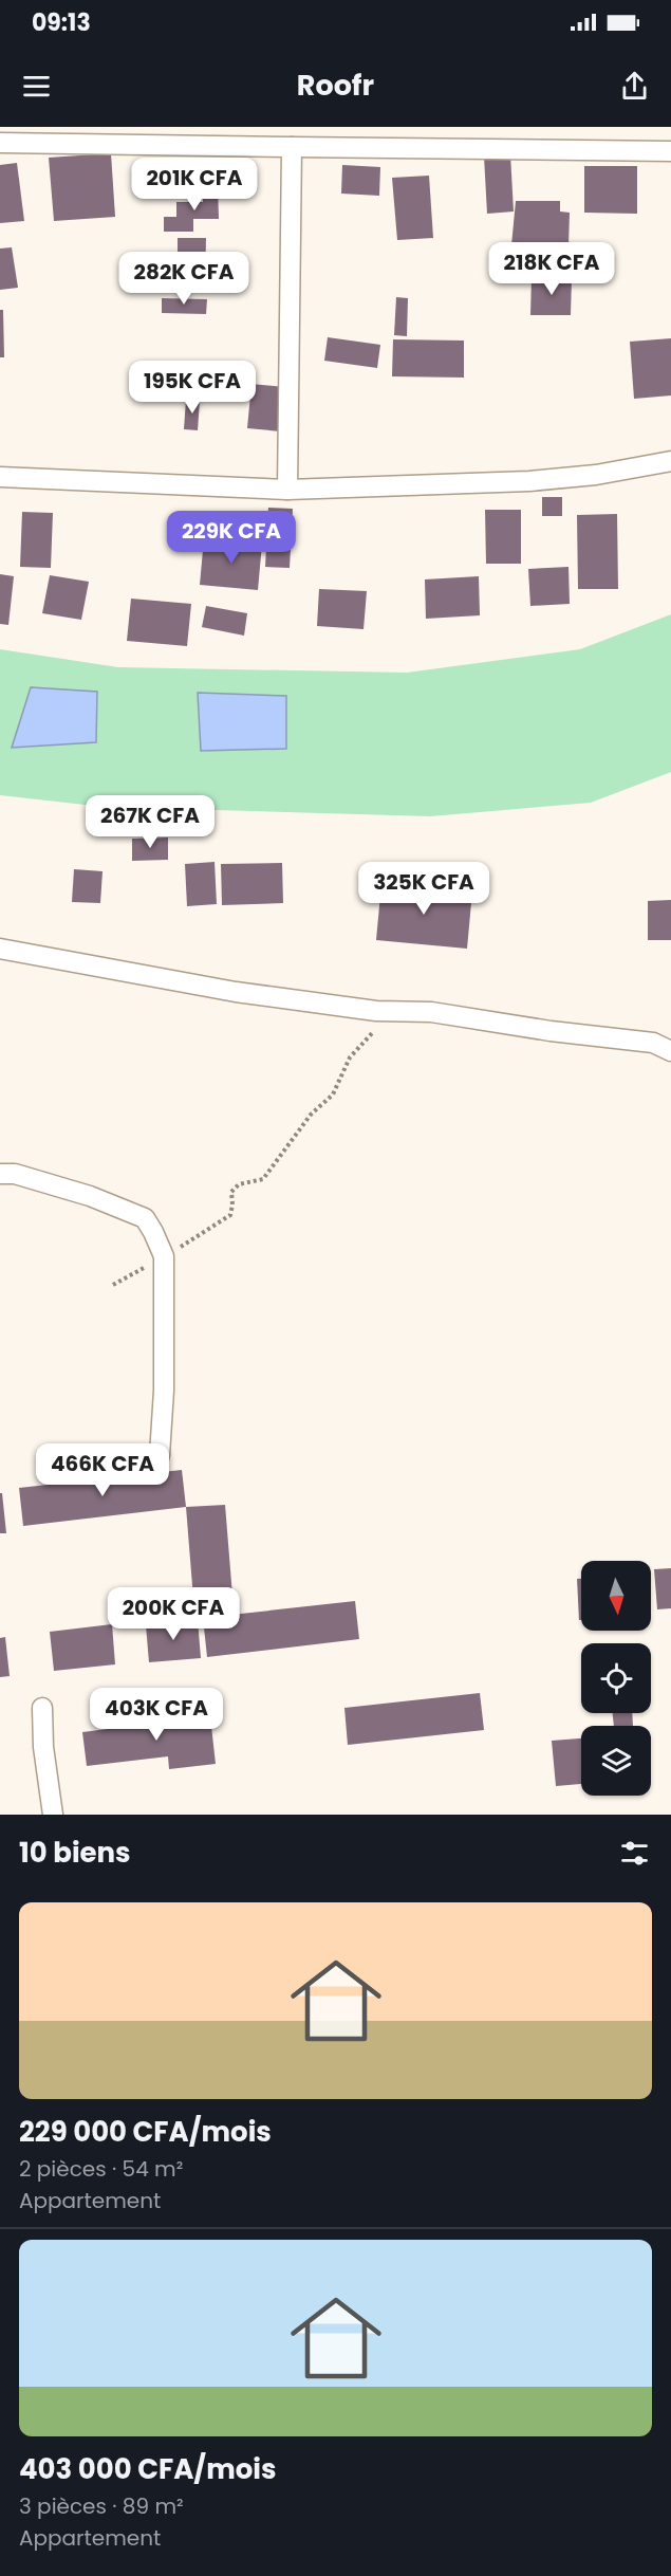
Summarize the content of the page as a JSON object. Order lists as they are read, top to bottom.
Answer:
{
  "north": "bottom",
  "page": {
    "status": "09:13",
    "header": "Roofr",
    "price": [
      "201K CFA",
      "218K CFA",
      "282K CFA",
      "195K CFA",
      "229K CFA",
      "267K CFA",
      "325K CFA",
      "466K CFA",
      "200K CFA",
      "403K CFA"
    ],
    "heading": "10 biens",
    "list": [
      {
        "name": "229 000 CFA/mois",
        "note": "2 pièces · 54 m² · Appartement"
      },
      {
        "name": "403 000 CFA/mois",
        "note": "3 pièces · 89 m² · Appartement"
      }
    ]
  }
}
